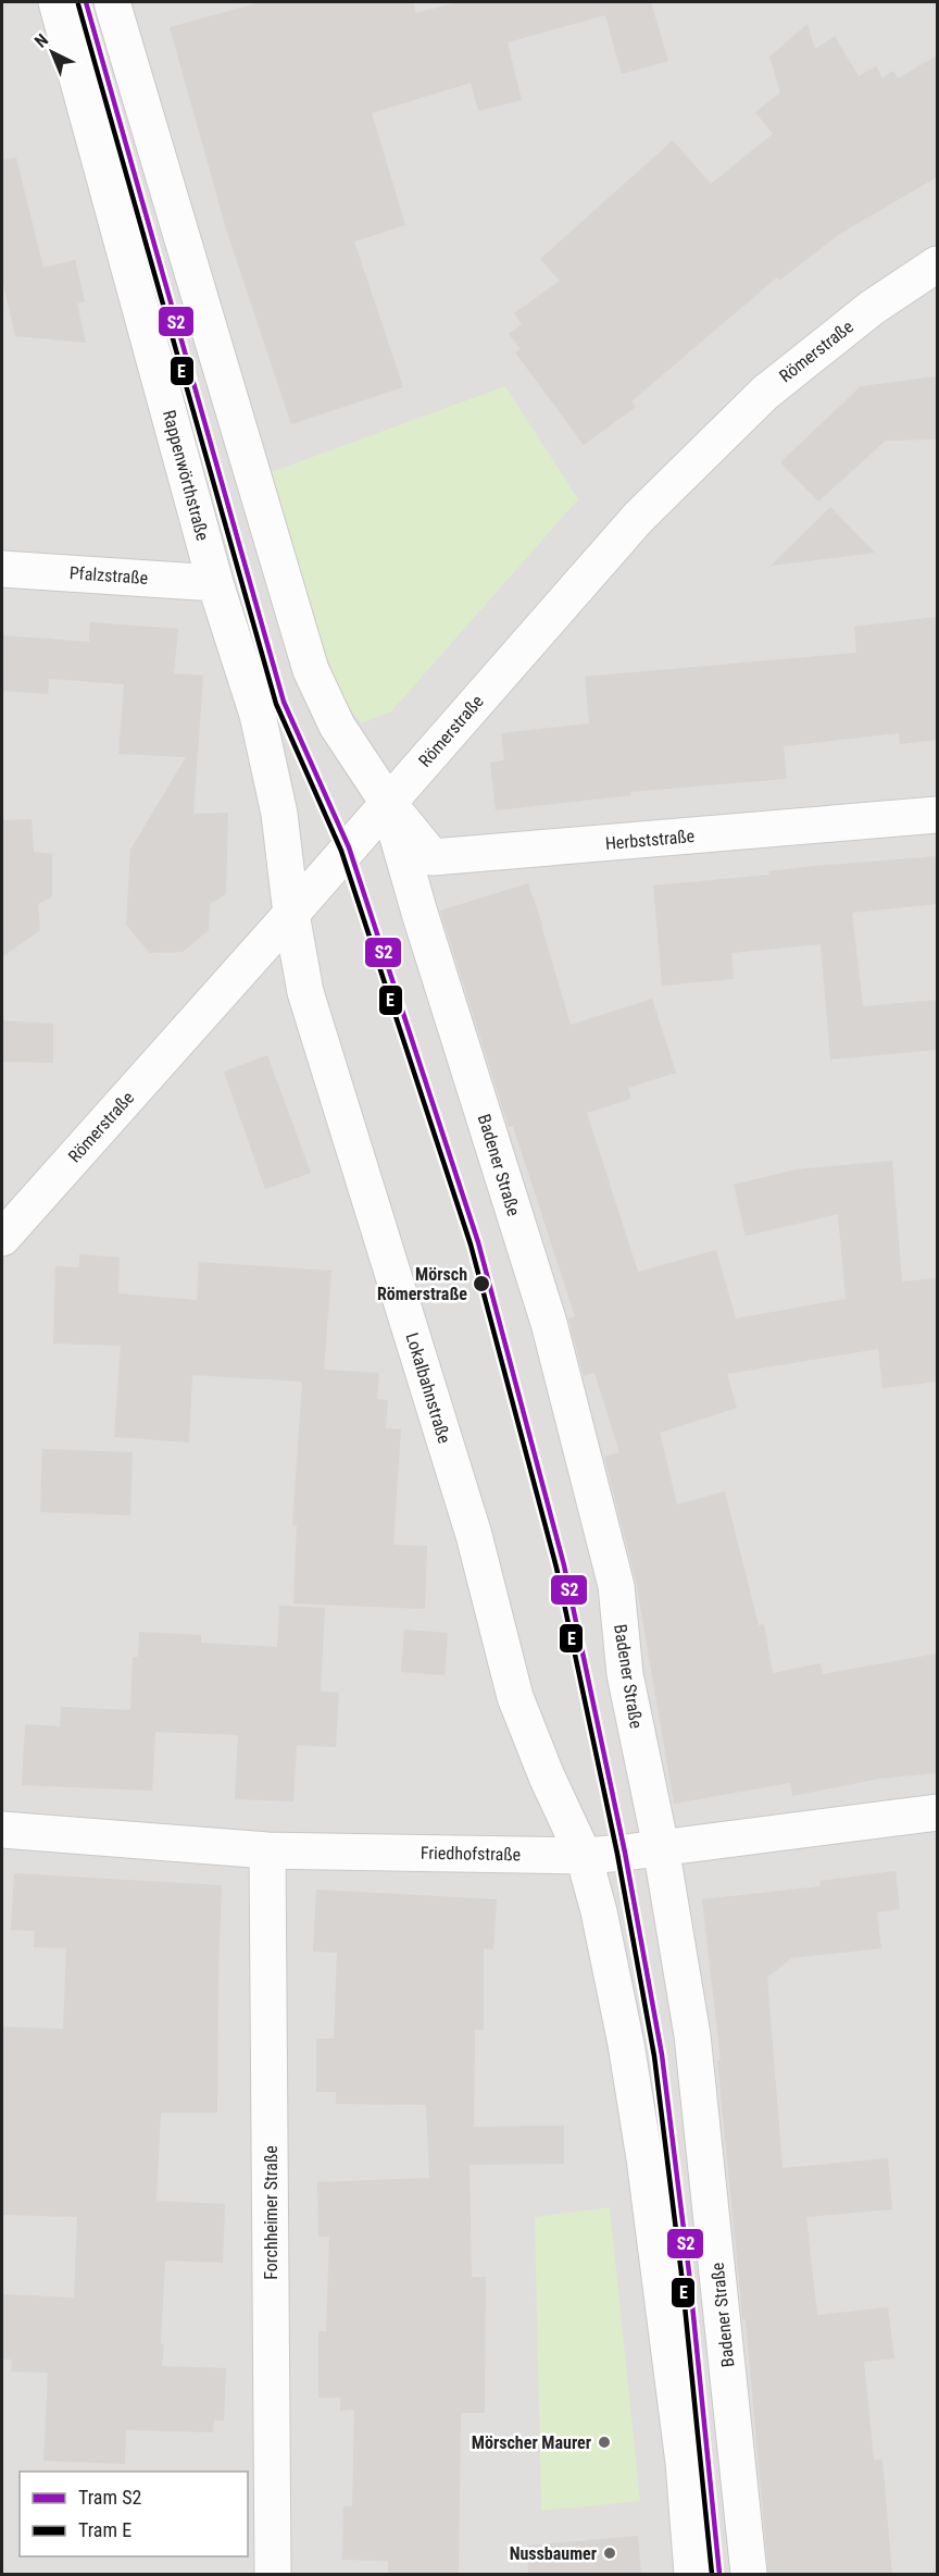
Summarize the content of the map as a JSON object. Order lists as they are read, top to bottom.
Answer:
{
  "streets": {
    "street": [
      "Römerstraße",
      "Rappenwörthstraße",
      "Pfalzstraße",
      "Herbststraße",
      "Badener Straße",
      "Lokalbahnstraße",
      "Friedhofstraße",
      "Forchheimer Straße"
    ]
  },
  "crossings": [
    ["Römerstraße", "Rappenwörthstraße"],
    ["Römerstraße", "Herbststraße"],
    ["Römerstraße", "Badener Straße"],
    ["Römerstraße", "Lokalbahnstraße"],
    ["Rappenwörthstraße", "Pfalzstraße"],
    ["Rappenwörthstraße", "Lokalbahnstraße"],
    ["Herbststraße", "Badener Straße"],
    ["Badener Straße", "Friedhofstraße"],
    ["Lokalbahnstraße", "Friedhofstraße"],
    ["Friedhofstraße", "Forchheimer Straße"]
  ],
  "places": ["Mörsch Römerstraße", "Mörscher Maurer", "Nussbaumer"],
  "lines": ["tram line S2", "tram line E"],
  "legend": ["Tram S2", "Tram E"],
  "north": "top left"
}
